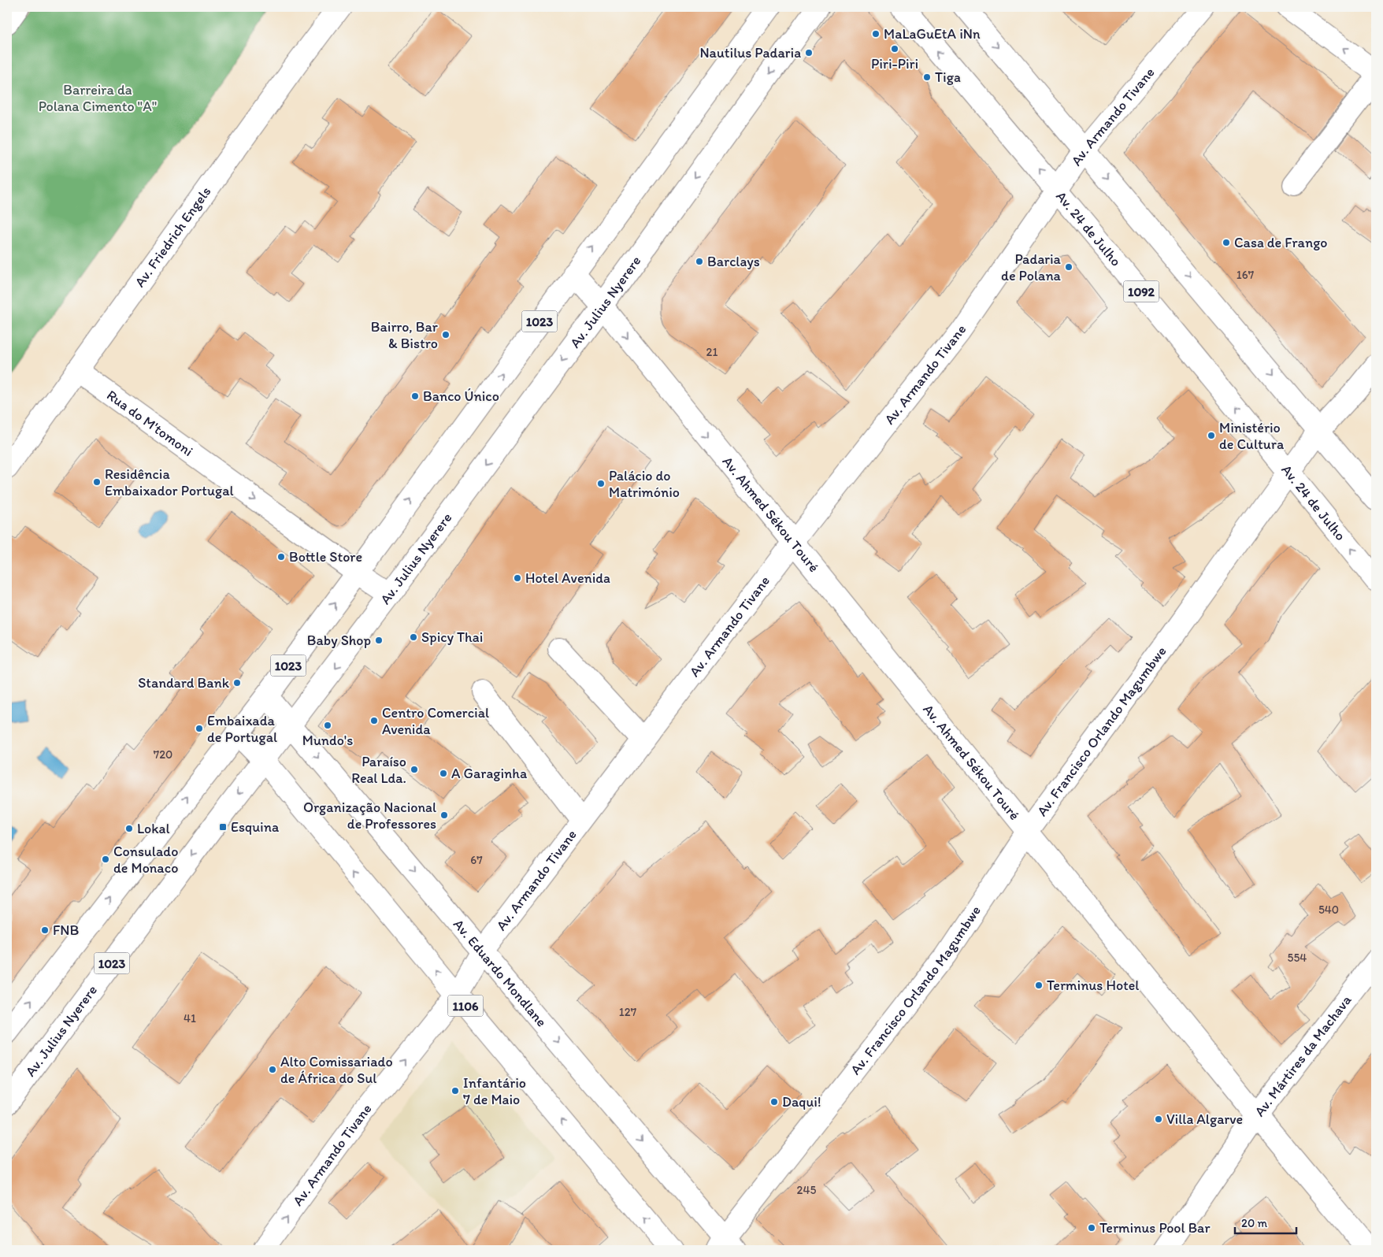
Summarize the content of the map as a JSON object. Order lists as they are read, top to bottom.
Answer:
{
  "streets": {
    "main road": [
      "Av. Armando Tivane",
      "Av. 24 de Julho",
      "Av. Friedrich Engels",
      "1092",
      "Av. Julius Nyerere",
      "1023",
      "Rua do M'tomoni",
      "Av. Ahmed Sékou Touré",
      "Av. Francisco Orlando Magumbwe",
      "Av. Eduardo Mondlane",
      "1106",
      "Av. Mártires da Machava"
    ]
  },
  "crossings": [
    ["Av. Armando Tivane", "Av. 24 de Julho"],
    ["Av. Armando Tivane", "Av. Ahmed Sékou Touré"],
    ["Av. Armando Tivane", "Av. Eduardo Mondlane"],
    ["Av. Armando Tivane", "1106"],
    ["Av. 24 de Julho", "Av. Francisco Orlando Magumbwe"],
    ["Av. Friedrich Engels", "Rua do M'tomoni"],
    ["Av. Julius Nyerere", "Rua do M'tomoni"],
    ["Av. Julius Nyerere", "Av. Ahmed Sékou Touré"],
    ["Av. Julius Nyerere", "Av. Eduardo Mondlane"],
    ["Av. Julius Nyerere", "1106"],
    ["1023", "Rua do M'tomoni"],
    ["1023", "Av. Ahmed Sékou Touré"],
    ["1023", "Av. Eduardo Mondlane"],
    ["Av. Ahmed Sékou Touré", "Av. Francisco Orlando Magumbwe"],
    ["Av. Ahmed Sékou Touré", "Av. Mártires da Machava"],
    ["Av. Francisco Orlando Magumbwe", "Av. Eduardo Mondlane"]
  ],
  "one_way": ["Rua do M'tomoni"],
  "parks": ["Barreira da Polana Cimento \"A\""],
  "places": {
    "other": [
      "MaLaGuEtA iNn",
      "Piri-Piri",
      "Nautilus Padaria",
      "Tiga",
      "Casa de Frango",
      "Barclays",
      "Padaria de Polana",
      "Bairro, Bar & Bistro",
      "Banco Único",
      "Ministério de Cultura",
      "Residência Embaixador Portugal",
      "Palácio do Matrimónio",
      "Bottle Store",
      "Hotel Avenida",
      "Spicy Thai",
      "Baby Shop",
      "Standard Bank",
      "Centro Comercial Avenida",
      "Mundo's",
      "Embaixada de Portugal",
      "Paraíso Real Lda.",
      "A Garaginha",
      "Organização Nacional de Professores",
      "Lokal",
      "Consulado de Monaco",
      "FNB",
      "Terminus Hotel",
      "Alto Comissariado de África do Sul",
      "Infantário 7 de Maio",
      "Daqui!",
      "Villa Algarve",
      "Terminus Pool Bar"
    ],
    "transit": ["Esquina"]
  },
  "house_numbers": [
    "167",
    "21",
    "720",
    "67",
    "540",
    "554",
    "127",
    "41",
    "245"
  ],
  "scale_bar": "20 m"
}
